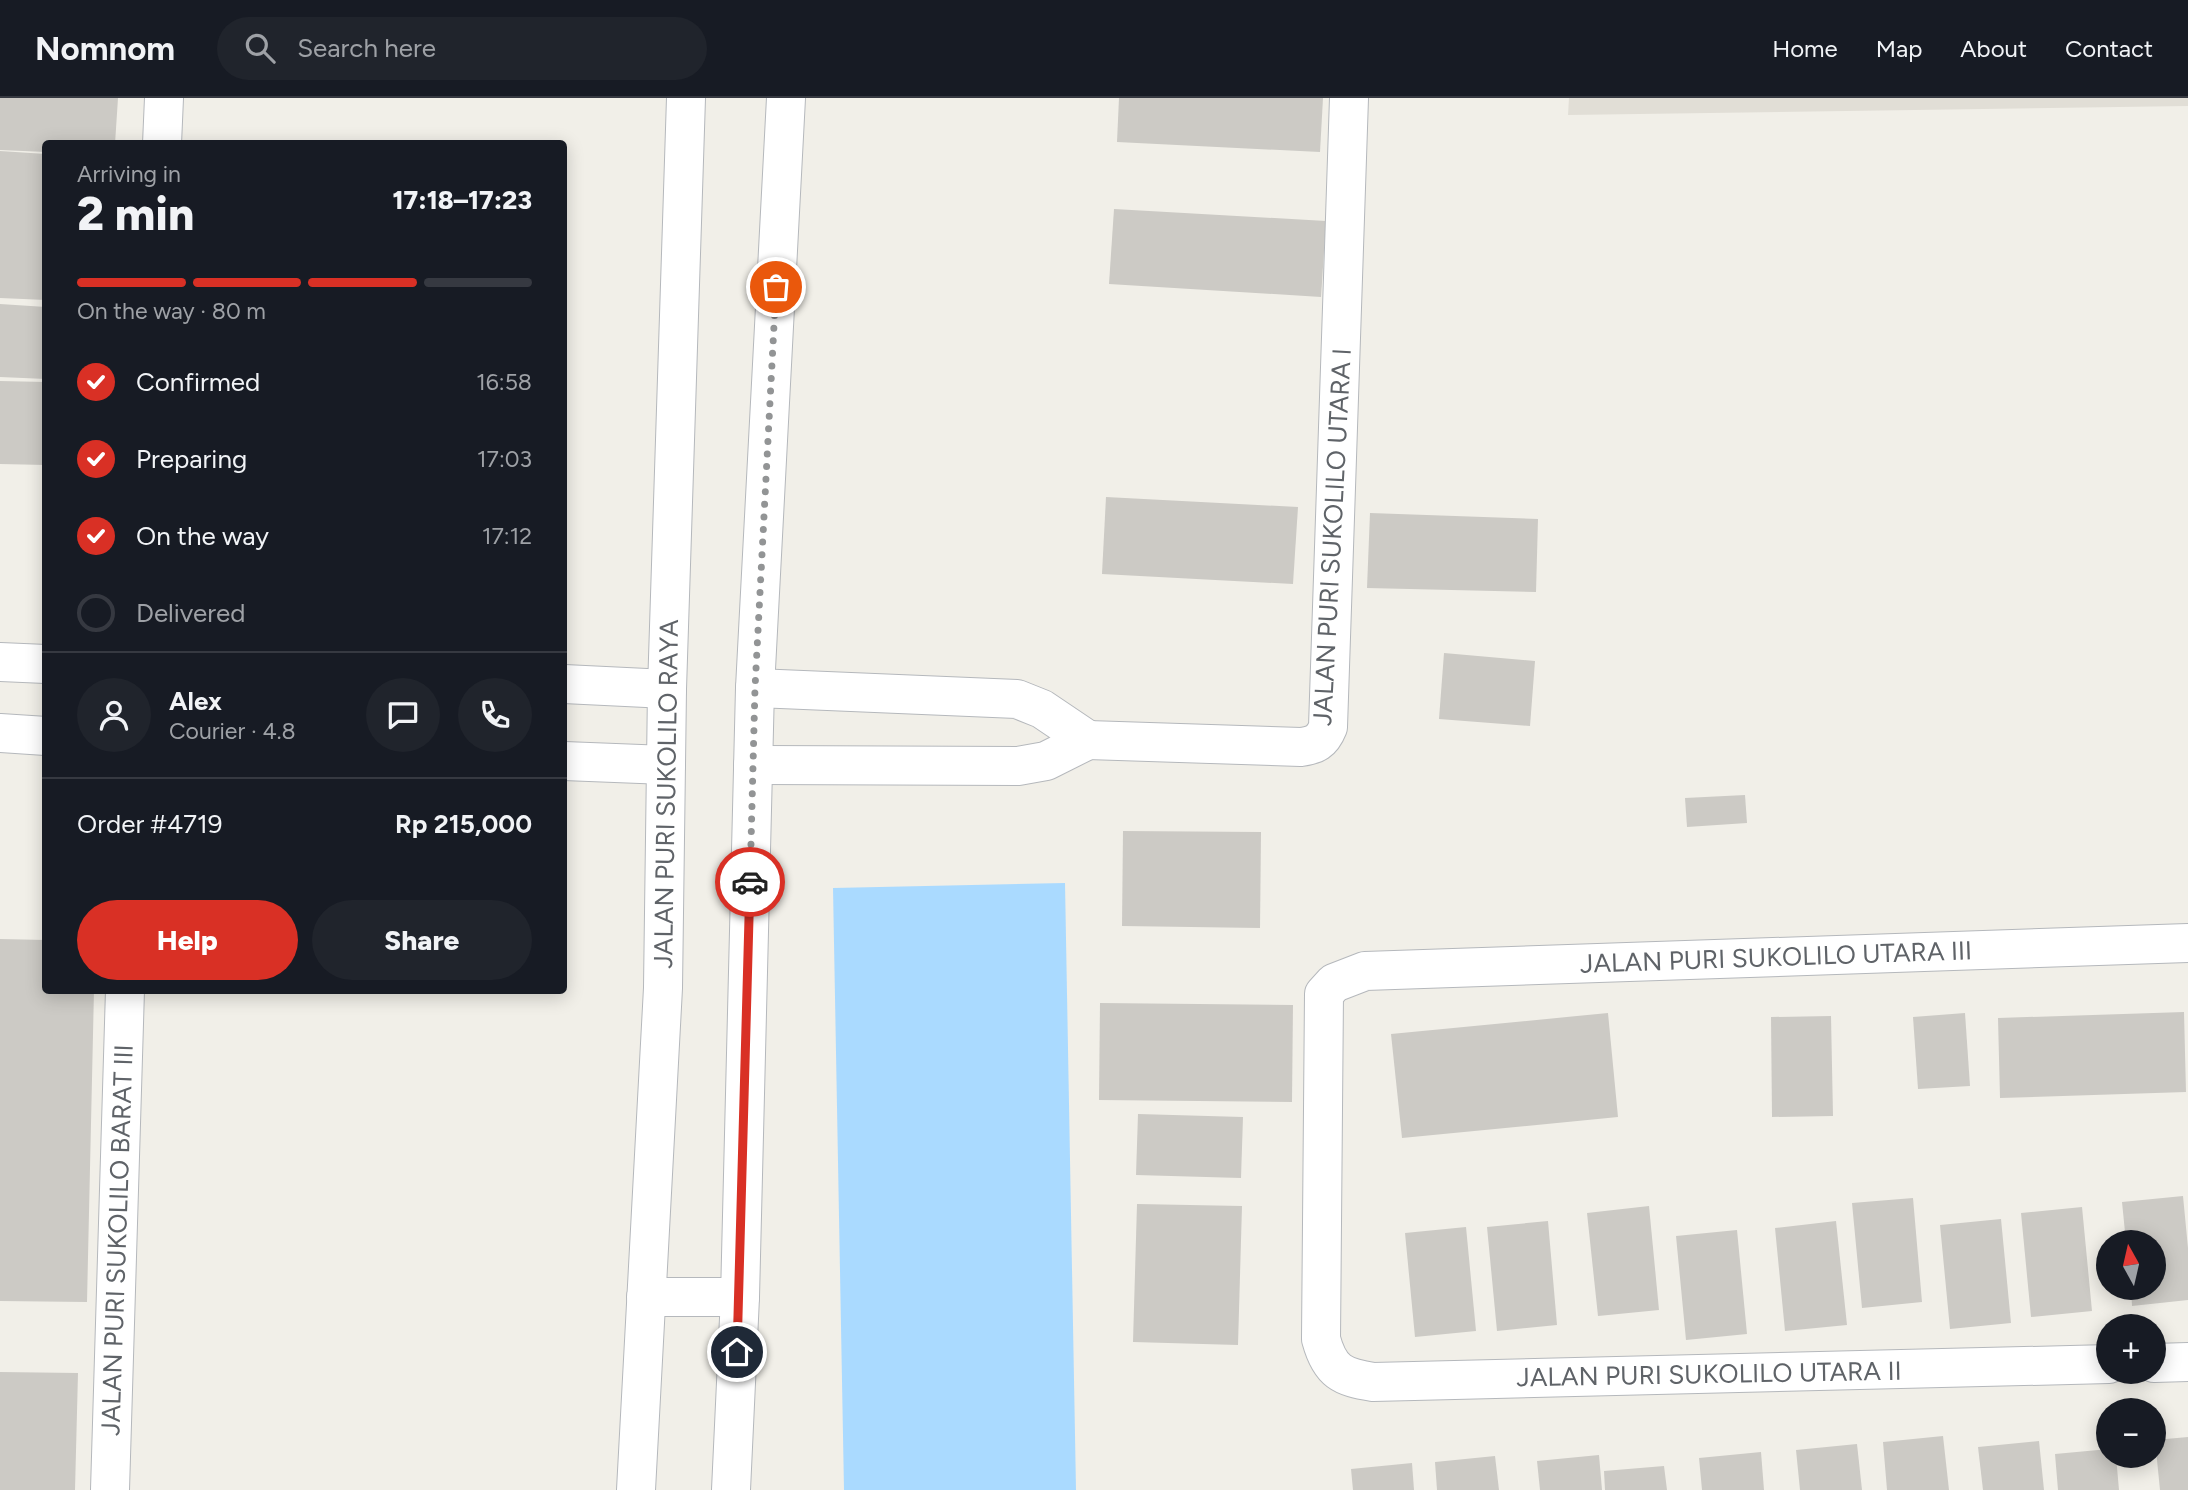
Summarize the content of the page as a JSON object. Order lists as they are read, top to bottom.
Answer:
{
  "streets": {
    "street": [
      "JALAN PURI SUKOLILO UTARA I",
      "JALAN PURI SUKOLILO RAYA",
      "JALAN PURI SUKOLILO UTARA III",
      "JALAN PURI SUKOLILO BARAT III",
      "JALAN PURI SUKOLILO UTARA II"
    ]
  },
  "crossings": [
    ["JALAN PURI SUKOLILO UTARA III", "JALAN PURI SUKOLILO UTARA II"]
  ],
  "north": "top",
  "page": {
    "header": "Nomnom",
    "search": "Search here",
    "nav": [
      "Home",
      "Map",
      "About",
      "Contact"
    ],
    "heading": ["2 min", "Arriving in", "17:18–17:23"],
    "panel": [
      "Alex",
      "Courier · 4.8",
      "Order #4719",
      "Rp 215,000"
    ],
    "bar": "On the way · 80 m",
    "list": [
      ["Confirmed", "16:58"],
      ["Preparing", "17:03"],
      ["On the way", "17:12"],
      "Delivered"
    ],
    "buttons": ["Help", "Share"],
    "map_buttons": ["+", "−"]
  }
}
